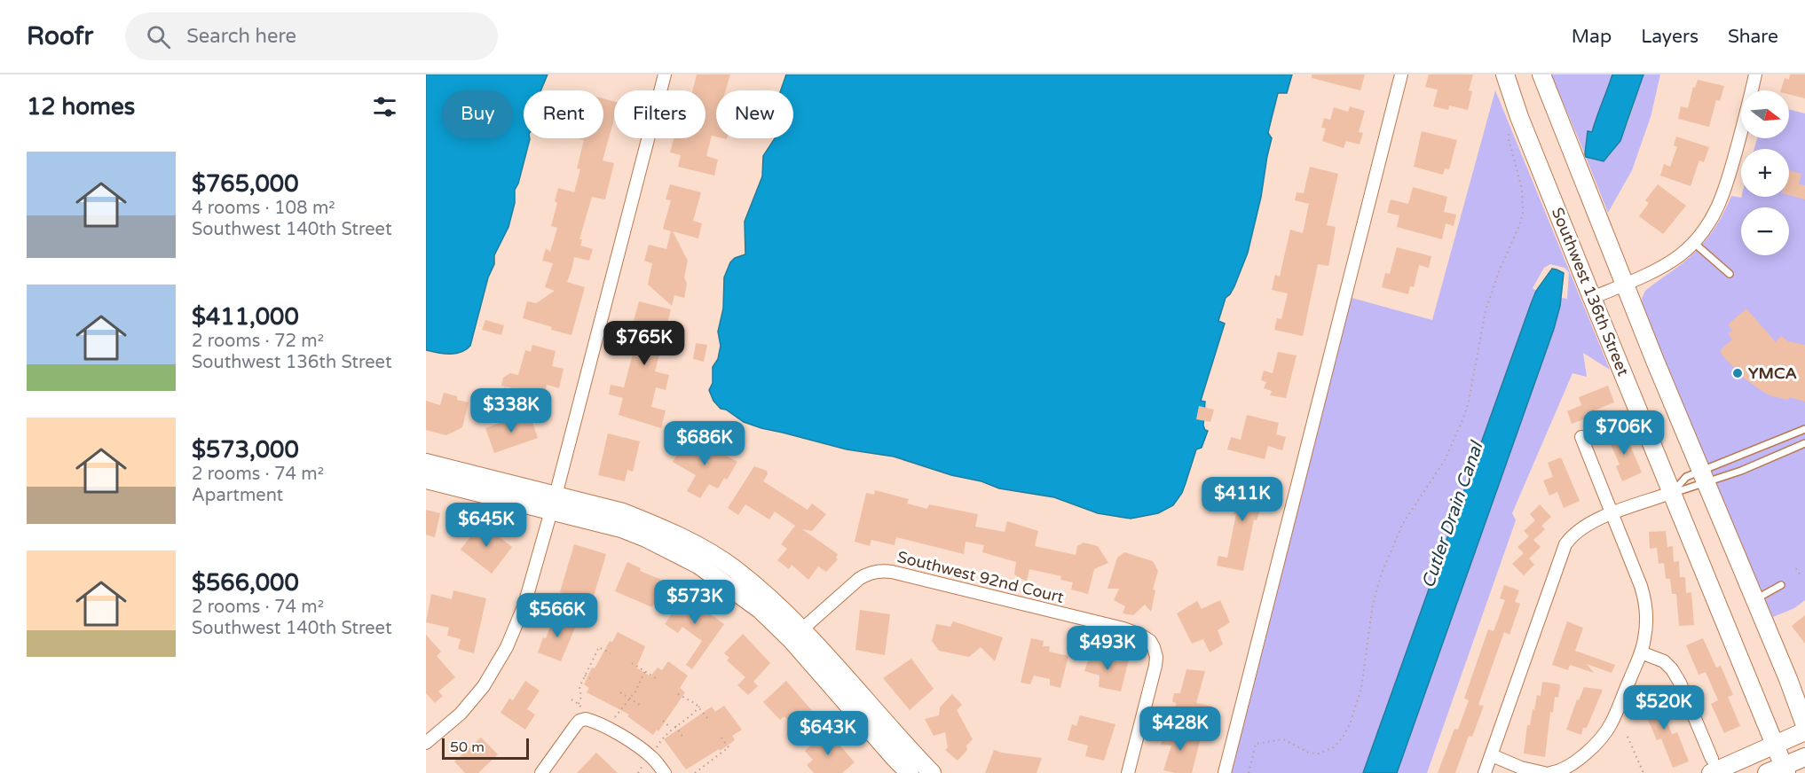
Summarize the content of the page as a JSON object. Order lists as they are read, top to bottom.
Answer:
{
  "streets": {
    "street": ["Southwest 136th Street", "Southwest 92nd Court"]
  },
  "water": ["Cutler Drain Canal"],
  "places": ["YMCA"],
  "scale_bar": "50 m",
  "north": "right",
  "page": {
    "header": "Roofr",
    "search": "Search here",
    "nav": ["Map", "Layers", "Share"],
    "heading": "12 homes",
    "map_buttons": ["+", "−"],
    "chip": [
      "Buy",
      "Rent",
      "Filters",
      "New"
    ],
    "list": [
      {
        "name": "$765,000",
        "note": "4 rooms · 108 m² · Southwest 140th Street"
      },
      {
        "name": "$411,000",
        "note": "2 rooms · 72 m² · Southwest 136th Street"
      },
      {
        "name": "$573,000",
        "note": "2 rooms · 74 m² · Apartment"
      },
      {
        "name": "$566,000",
        "note": "2 rooms · 74 m² · Southwest 140th Street"
      }
    ],
    "price": [
      "$765K",
      "$338K",
      "$706K",
      "$686K",
      "$411K",
      "$645K",
      "$573K",
      "$566K",
      "$493K",
      "$520K",
      "$428K",
      "$643K"
    ],
    "scale": "50 m"
  }
}
